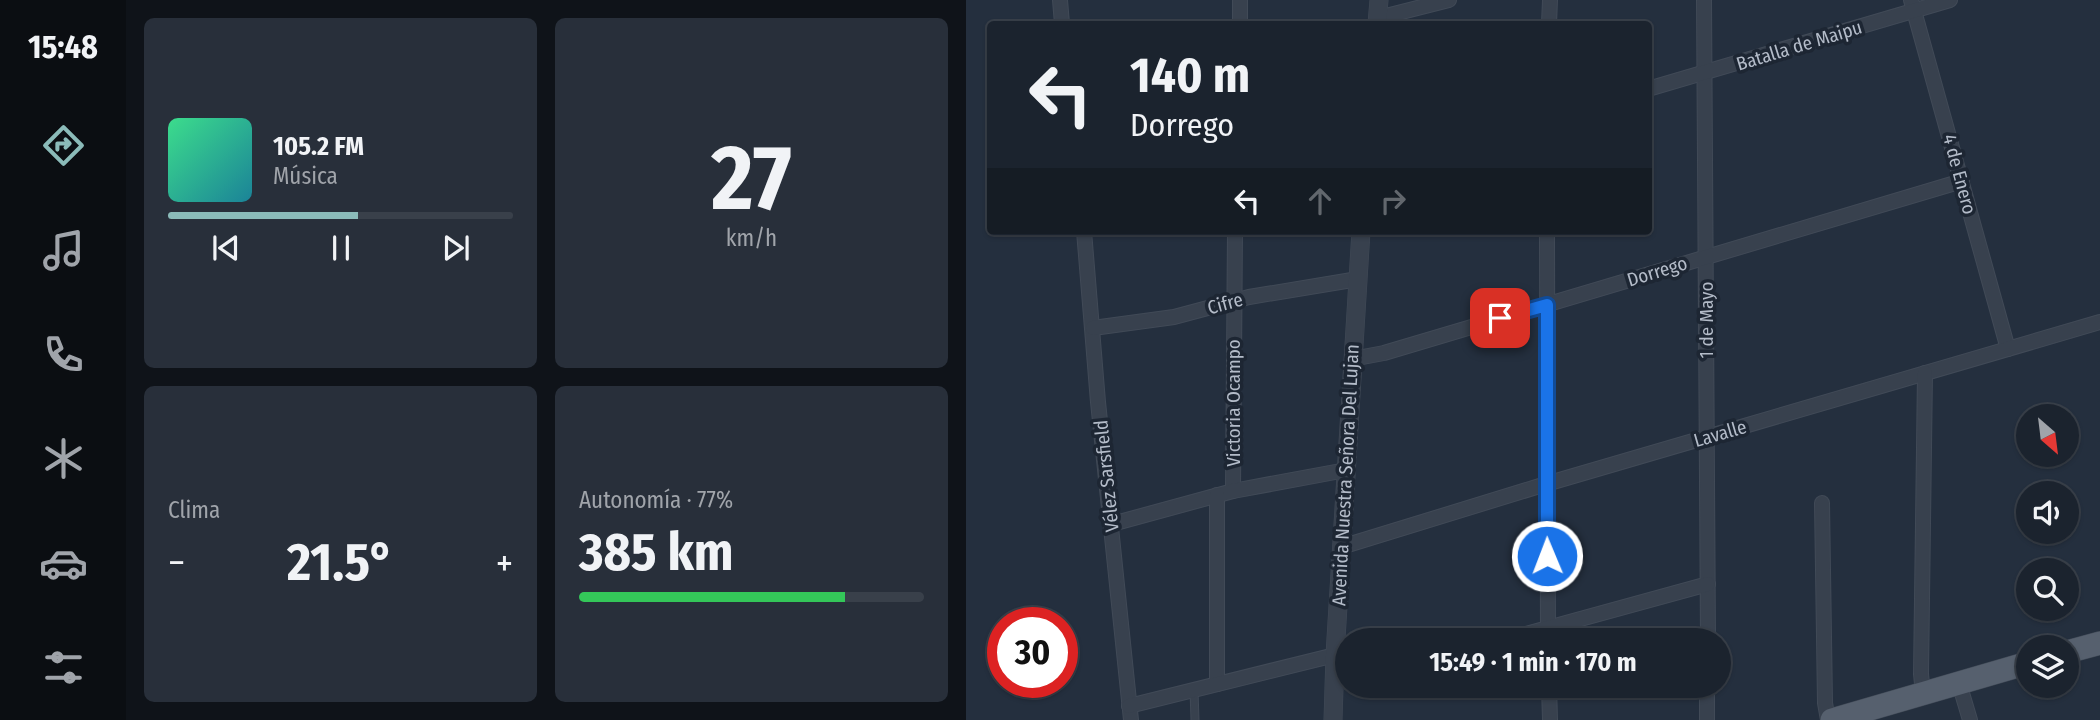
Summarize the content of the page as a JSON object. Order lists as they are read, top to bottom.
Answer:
{
  "streets": {
    "street": [
      "Batalla de Maipu",
      "4 de Enero",
      "Dorrego",
      "Cifre",
      "1 de Mayo",
      "Victoria Ocampo",
      "Lavalle",
      "Avenida Nuestra Señora Del Lujan",
      "Vélez Sarsfield"
    ]
  },
  "crossings": [
    ["Batalla de Maipu", "4 de Enero"],
    ["Batalla de Maipu", "1 de Mayo"],
    ["4 de Enero", "Dorrego"],
    ["4 de Enero", "Lavalle"],
    ["Dorrego", "1 de Mayo"],
    ["Dorrego", "Avenida Nuestra Señora Del Lujan"],
    ["Cifre", "Victoria Ocampo"],
    ["Cifre", "Avenida Nuestra Señora Del Lujan"],
    ["Cifre", "Vélez Sarsfield"],
    ["1 de Mayo", "Lavalle"],
    ["Lavalle", "Avenida Nuestra Señora Del Lujan"]
  ],
  "north": "bottom right",
  "page": {
    "tabs": "15:48",
    "tile": [
      ["27", "km/h"],
      "Clima",
      ["Autonomía · 77%", "385 km"]
    ],
    "turn": ["140 m", "Dorrego"],
    "song": ["105.2 FM", "Música"],
    "heat": ["−", "21.5°", "+"],
    "limit": "30",
    "trip": "15:49 · 1 min · 170 m"
  }
}
